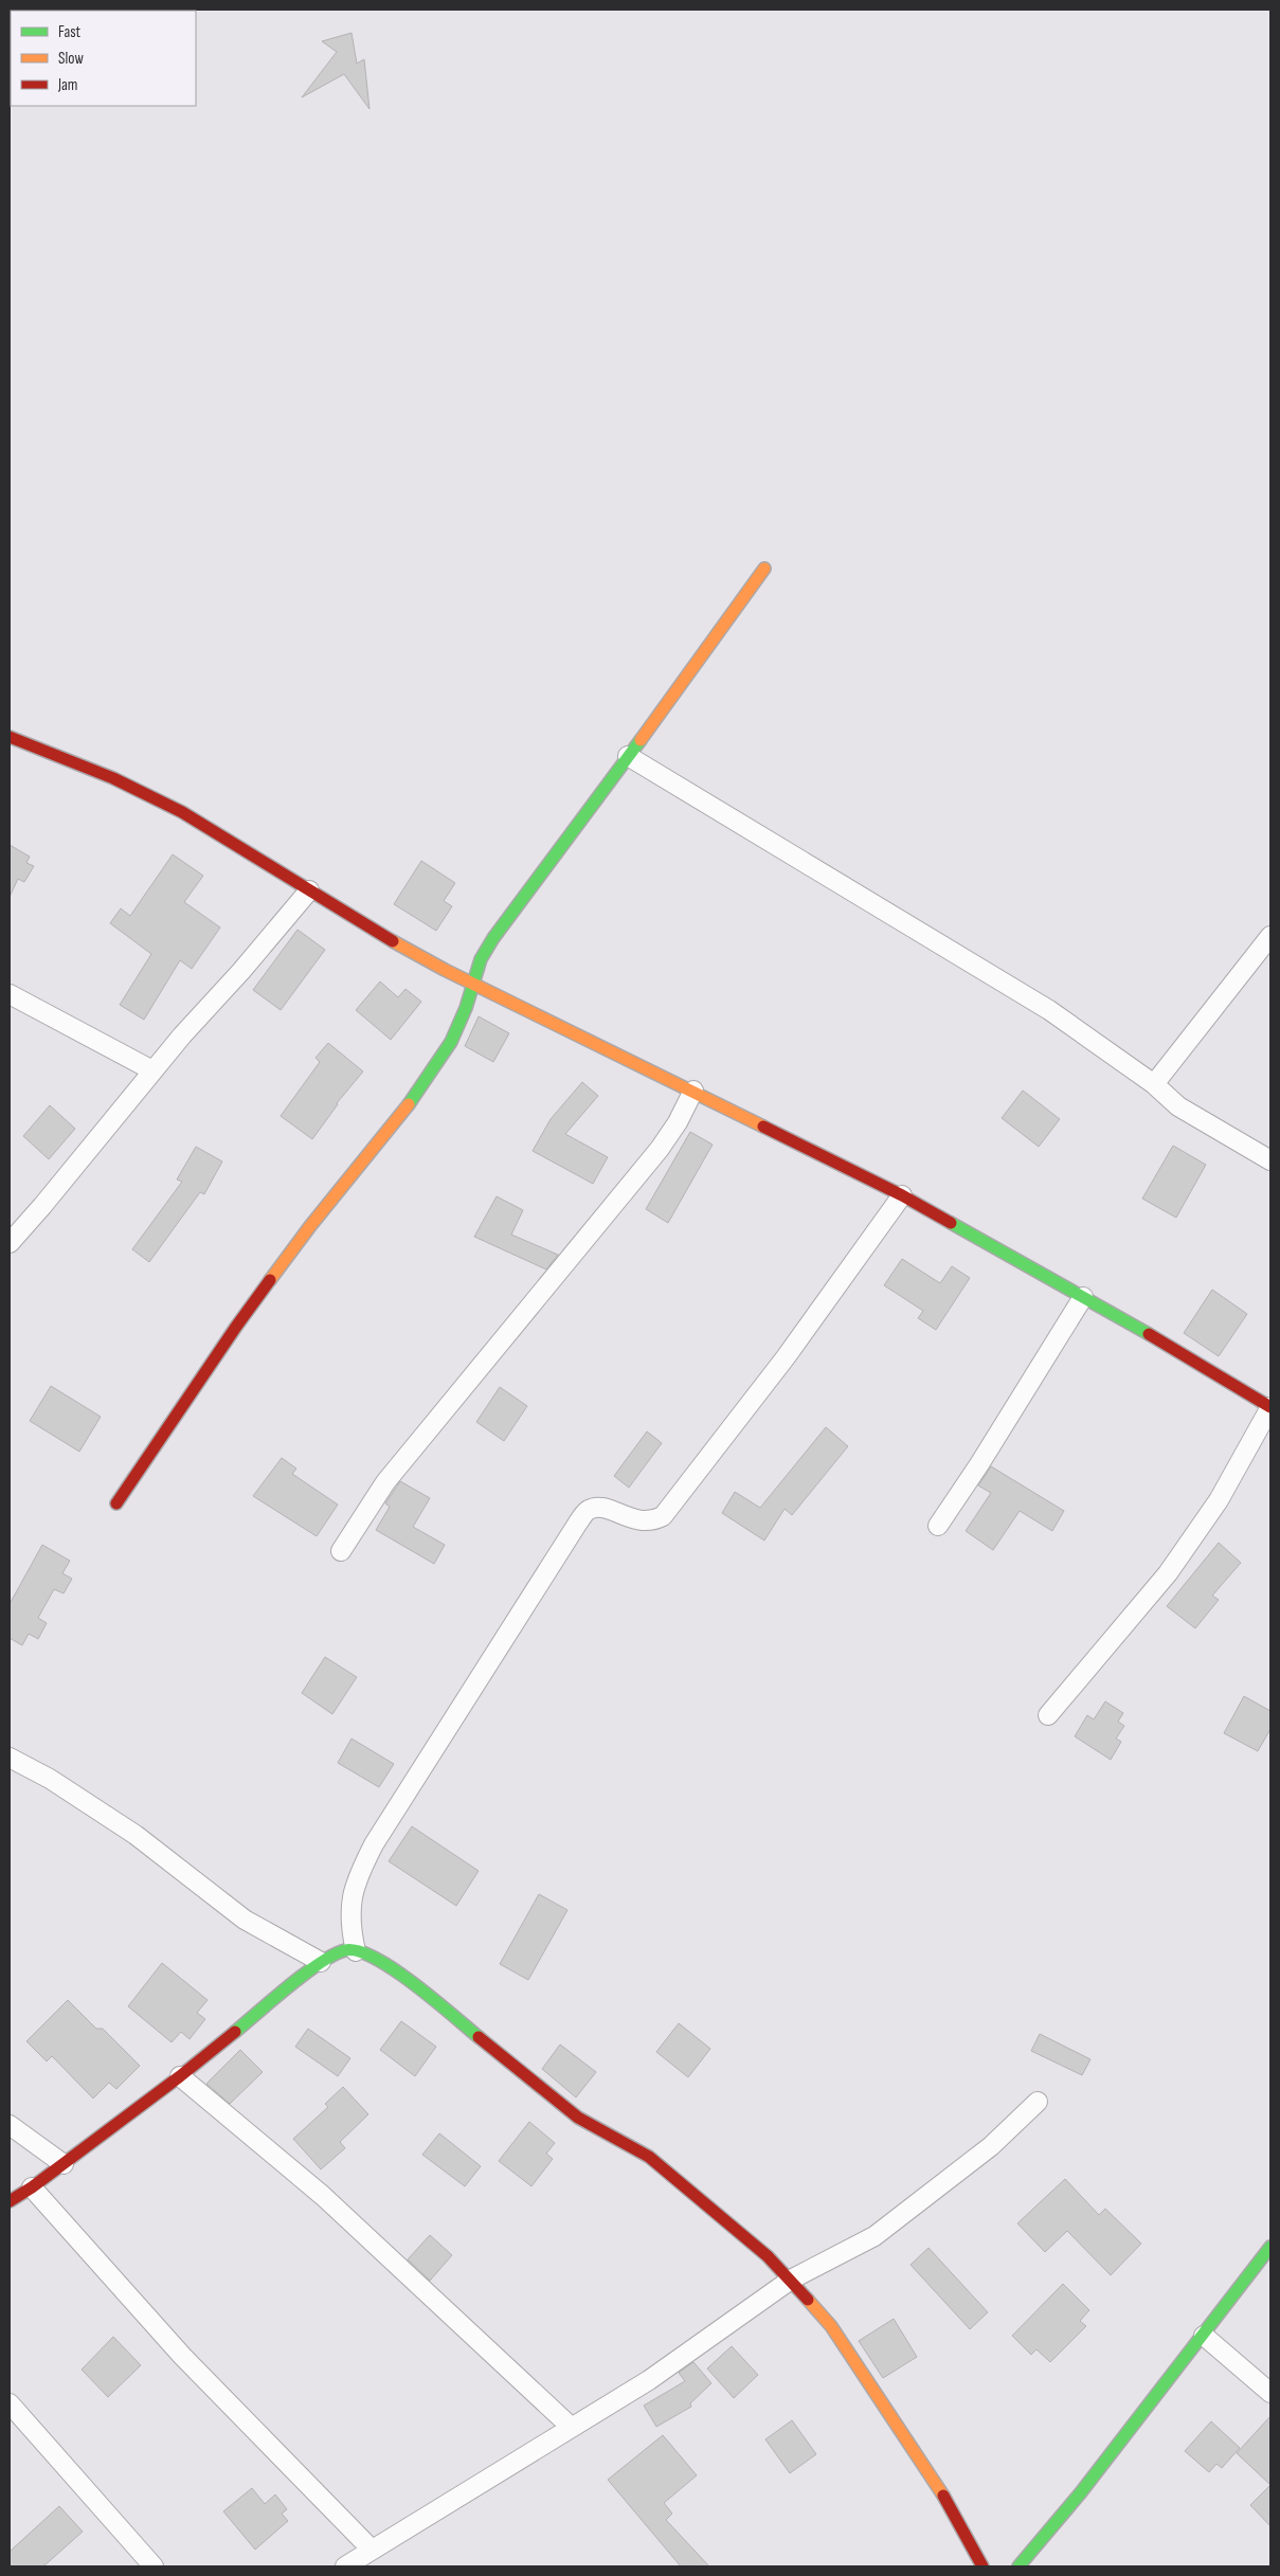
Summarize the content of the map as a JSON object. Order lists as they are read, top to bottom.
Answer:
{
  "legend": ["Fast", "Slow", "Jam"]
}
